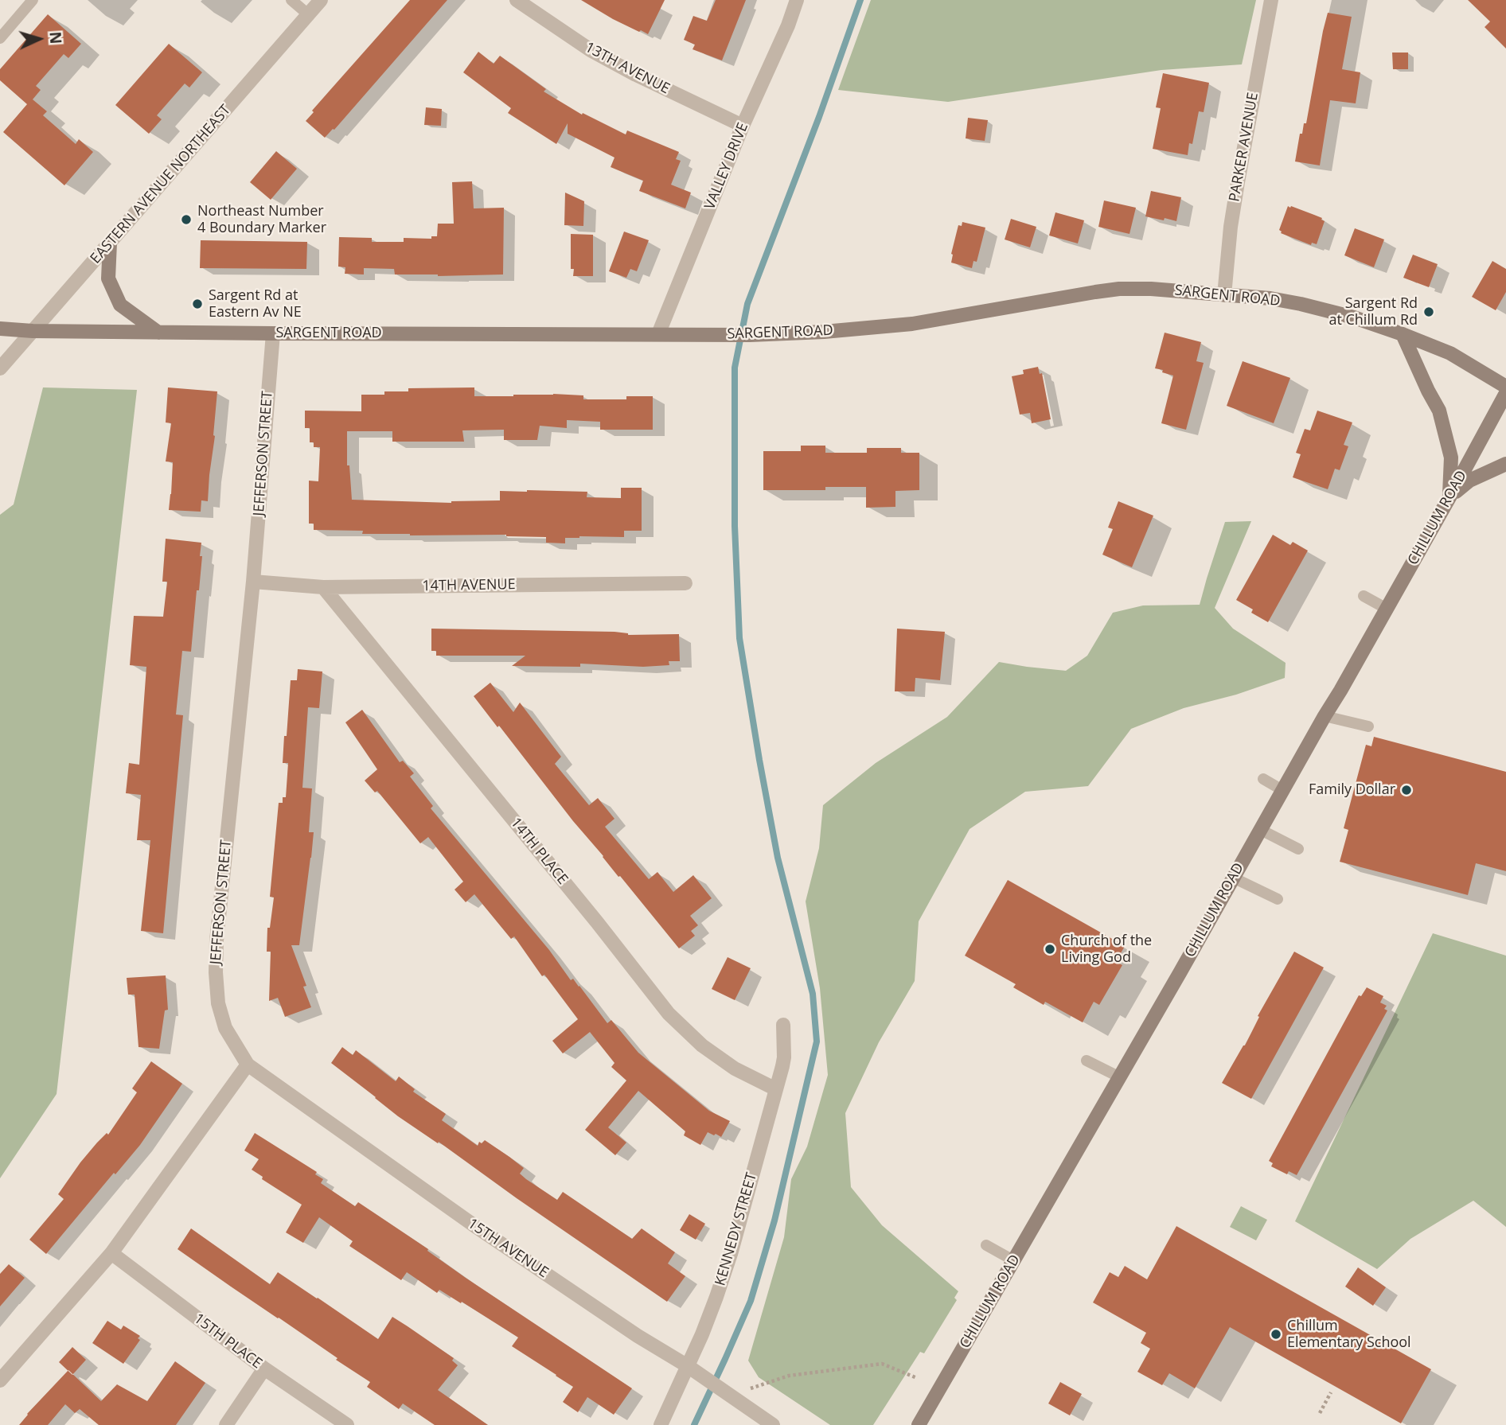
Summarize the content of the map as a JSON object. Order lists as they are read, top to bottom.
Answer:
{
  "streets": {
    "main road": ["SARGENT ROAD", "CHILLUM ROAD"],
    "street": [
      "13TH AVENUE",
      "PARKER AVENUE",
      "VALLEY DRIVE",
      "EASTERN AVENUE NORTHEAST",
      "JEFFERSON STREET",
      "14TH AVENUE",
      "14TH PLACE",
      "KENNEDY STREET",
      "15TH AVENUE",
      "15TH PLACE"
    ]
  },
  "crossings": [
    ["13TH AVENUE", "VALLEY DRIVE"],
    ["PARKER AVENUE", "SARGENT ROAD"],
    ["VALLEY DRIVE", "SARGENT ROAD"],
    ["EASTERN AVENUE NORTHEAST", "SARGENT ROAD"],
    ["SARGENT ROAD", "JEFFERSON STREET"],
    ["JEFFERSON STREET", "14TH AVENUE"],
    ["JEFFERSON STREET", "15TH AVENUE"],
    ["14TH AVENUE", "14TH PLACE"],
    ["14TH PLACE", "KENNEDY STREET"],
    ["KENNEDY STREET", "15TH AVENUE"]
  ],
  "places": [
    "Northeast Number 4 Boundary Marker",
    "Sargent Rd at Eastern Av NE",
    "Sargent Rd at Chillum Rd",
    "Family Dollar",
    "Church of the Living God",
    "Chillum Elementary School"
  ],
  "north": "right"
}
